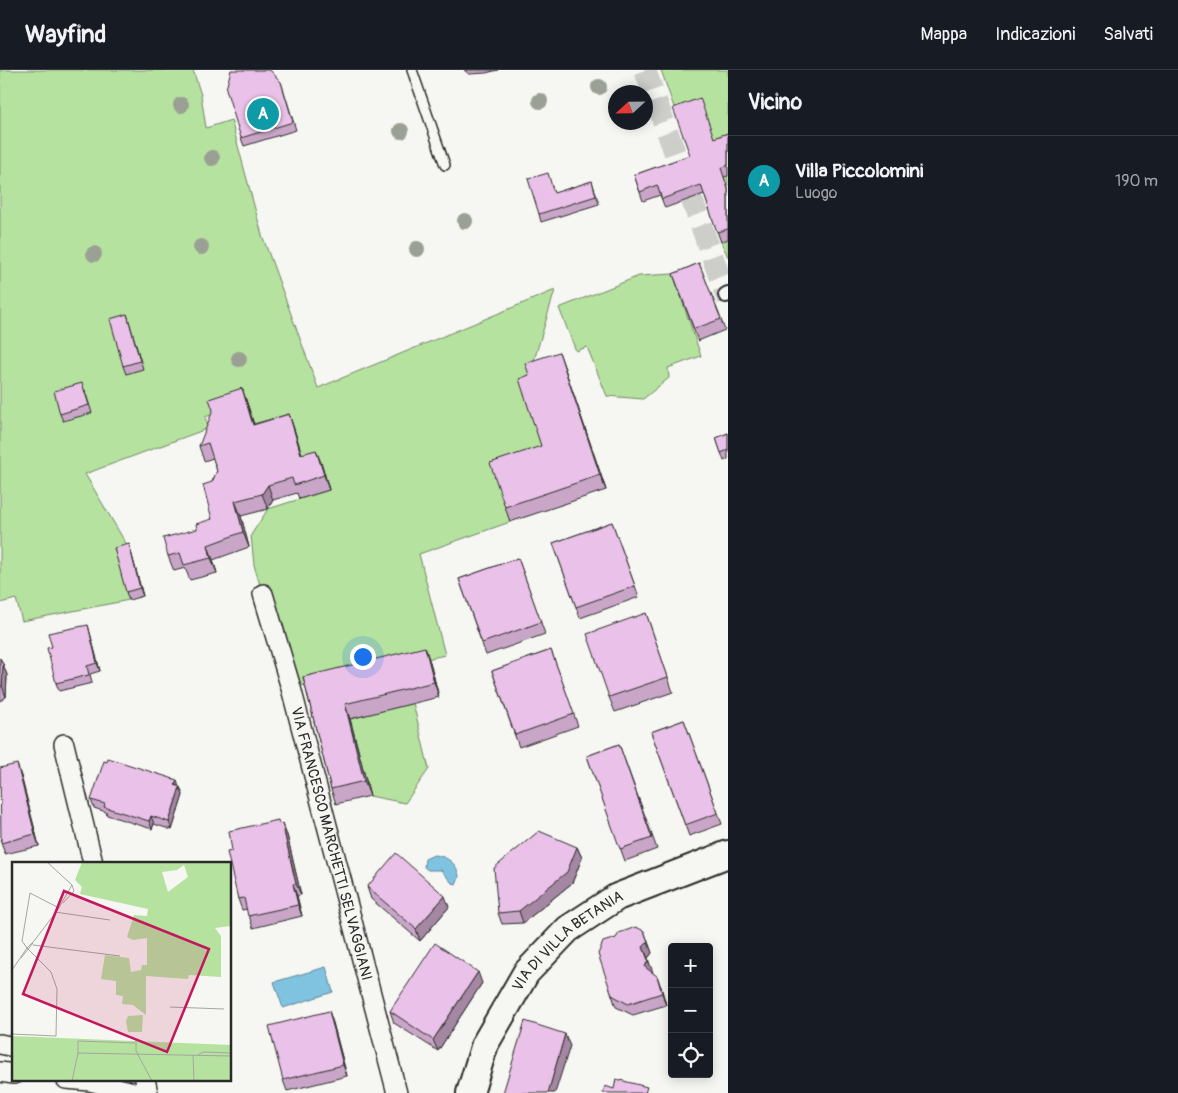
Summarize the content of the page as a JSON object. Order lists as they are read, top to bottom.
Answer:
{
  "streets": {
    "main road": ["VIA DI VILLA BETANIA"],
    "street": ["VIA FRANCESCO MARCHETTI SELVAGGIANI"]
  },
  "north": "left",
  "page": {
    "header": "Wayfind",
    "nav": ["Mappa", "Indicazioni", "Salvati"],
    "heading": "Vicino",
    "pins": "A",
    "list": [
      {
        "mark": "A",
        "name": "Villa Piccolomini",
        "note": "Luogo",
        "value": "190 m"
      }
    ],
    "map_buttons": ["+", "−"]
  }
}
